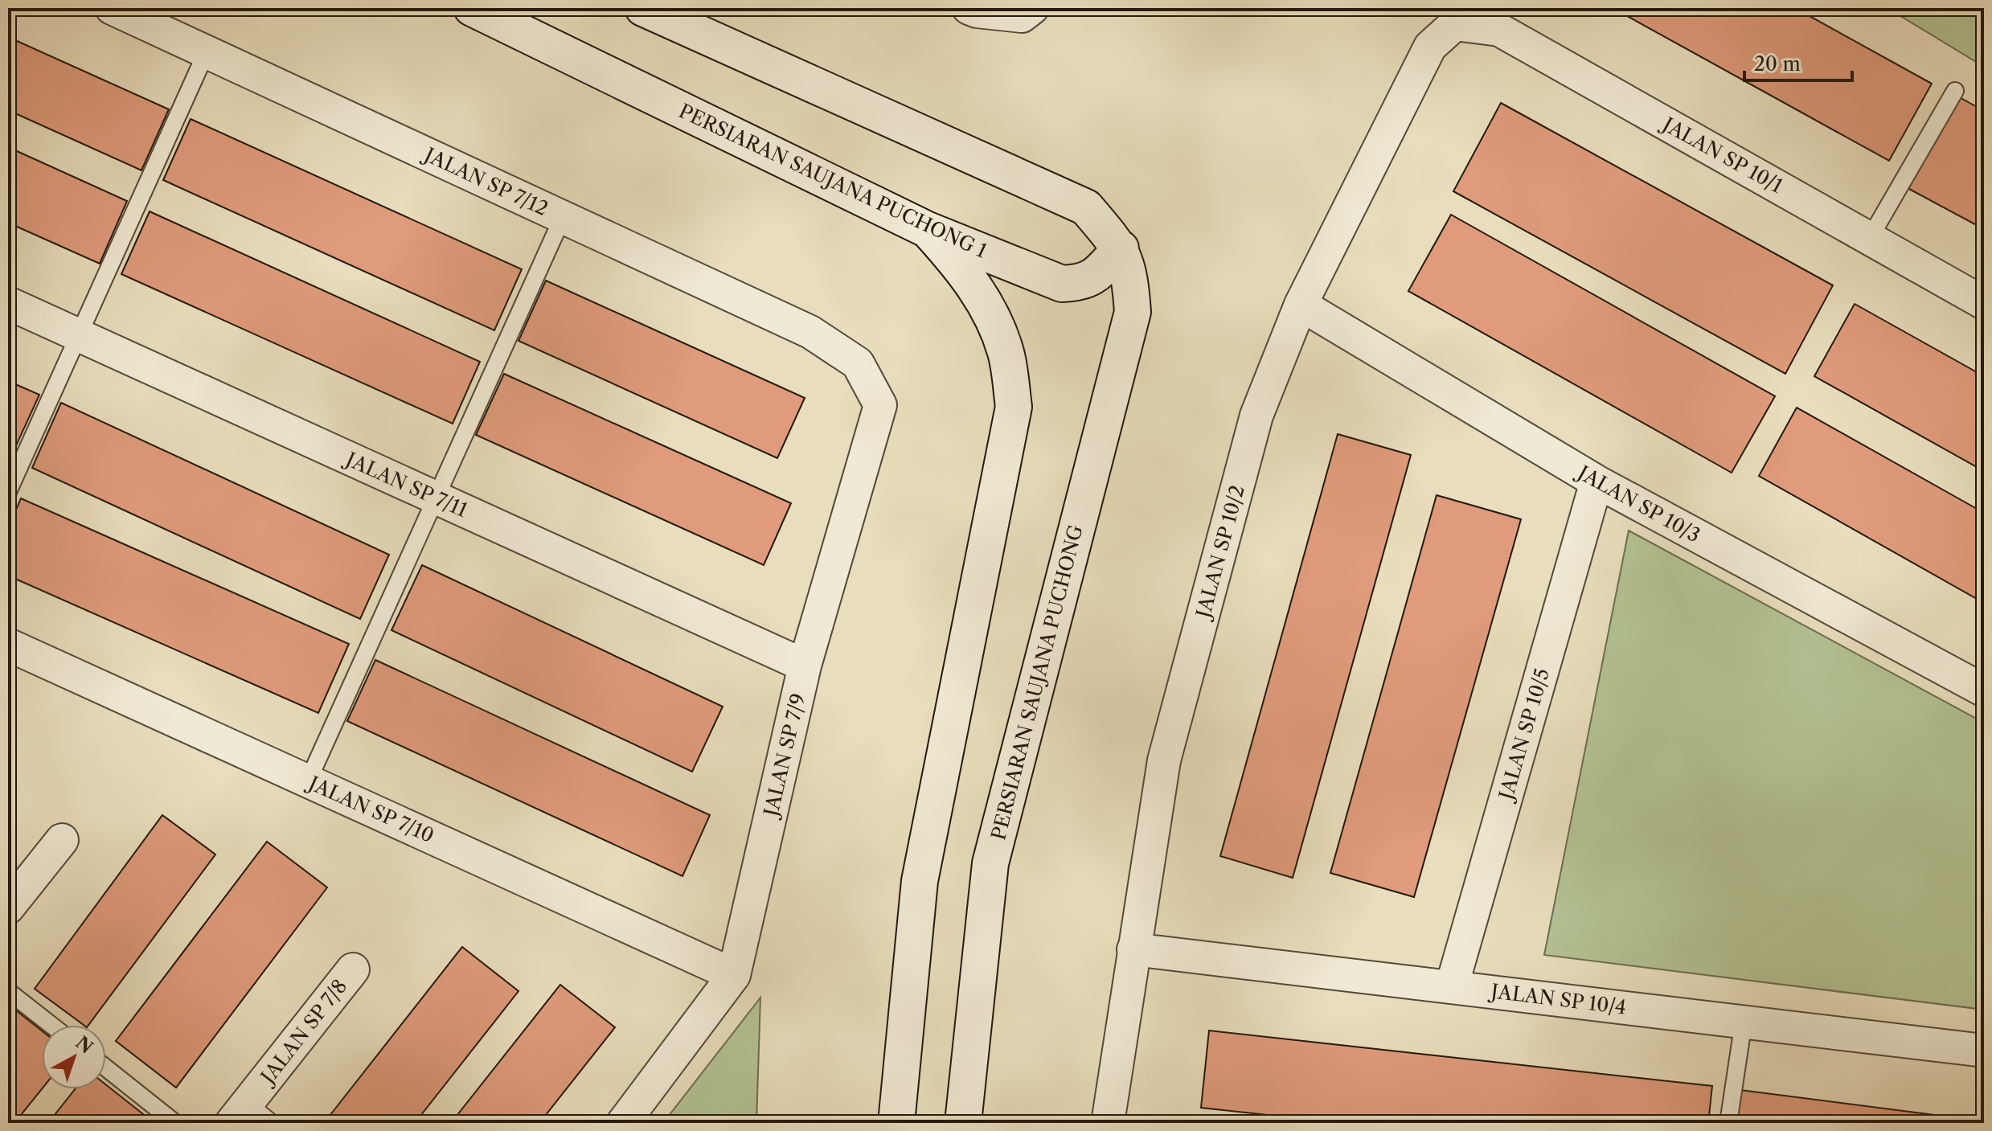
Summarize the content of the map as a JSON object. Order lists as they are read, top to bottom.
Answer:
{
  "streets": {
    "street": [
      "JALAN SP 10/1",
      "PERSIARAN SAUJANA PUCHONG 1",
      "JALAN SP 7/12",
      "JALAN SP 7/11",
      "JALAN SP 10/3",
      "JALAN SP 10/2",
      "PERSIARAN SAUJANA PUCHONG",
      "JALAN SP 10/5",
      "JALAN SP 7/9",
      "JALAN SP 7/10",
      "JALAN SP 10/4",
      "JALAN SP 7/8"
    ]
  },
  "crossings": [
    ["JALAN SP 10/1", "JALAN SP 10/2"],
    ["PERSIARAN SAUJANA PUCHONG 1", "PERSIARAN SAUJANA PUCHONG"],
    ["JALAN SP 7/12", "JALAN SP 7/9"],
    ["JALAN SP 7/11", "JALAN SP 7/9"],
    ["JALAN SP 10/3", "JALAN SP 10/2"],
    ["JALAN SP 10/3", "JALAN SP 10/5"],
    ["JALAN SP 10/2", "JALAN SP 10/4"],
    ["JALAN SP 10/5", "JALAN SP 10/4"],
    ["JALAN SP 7/9", "JALAN SP 7/10"]
  ],
  "scale_bar": "20 m",
  "north": "top right"
}
